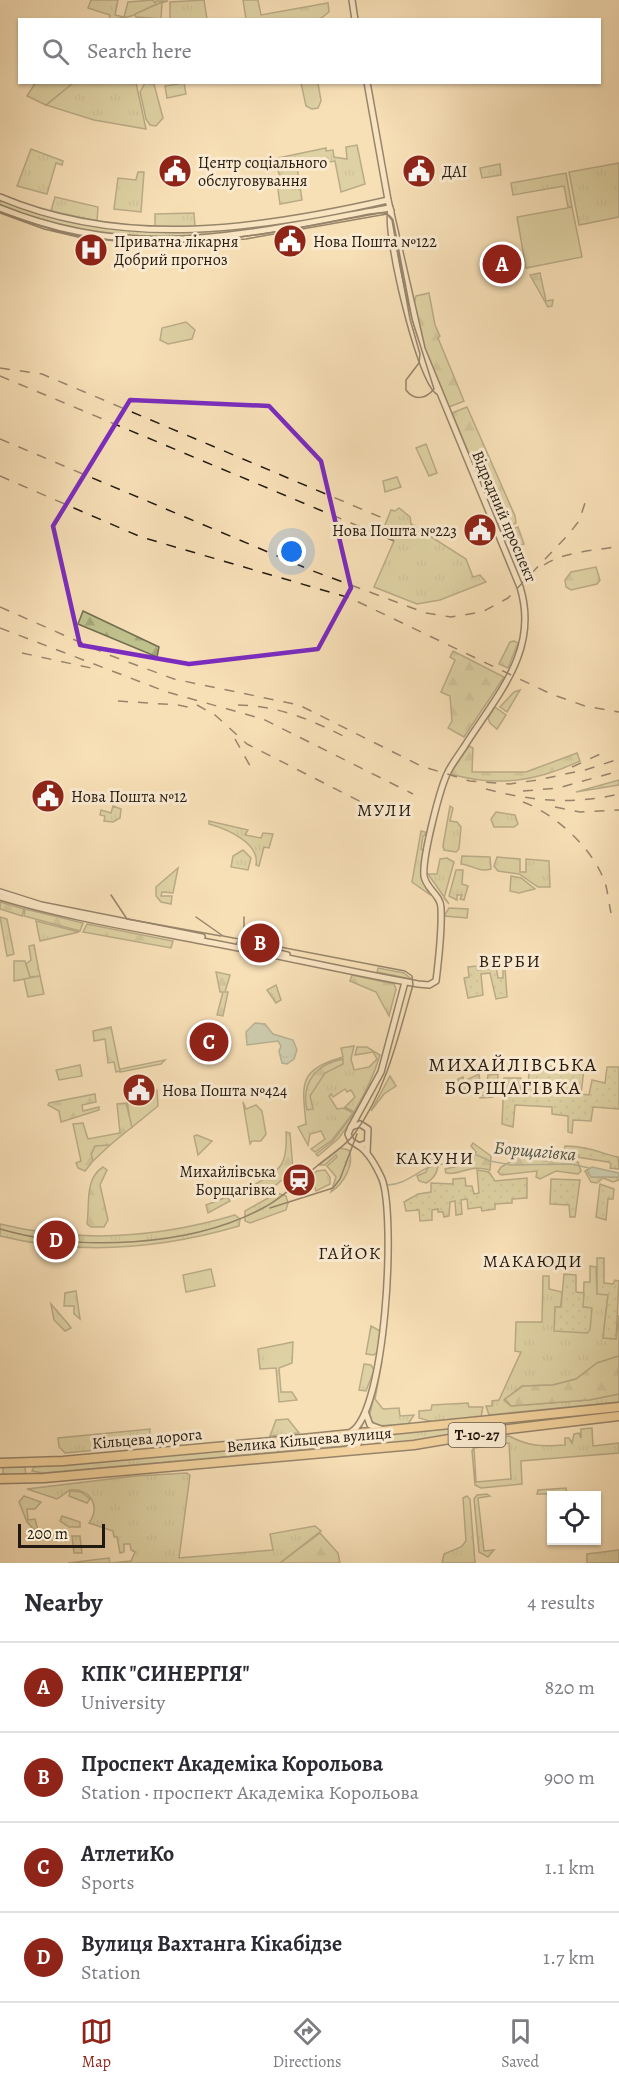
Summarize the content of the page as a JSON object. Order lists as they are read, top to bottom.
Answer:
{
  "streets": {
    "highway": ["Т-10-27", "Кільцева дорога", "Велика Кільцева вулиця"],
    "main road": ["Відрадний проспект"]
  },
  "districts": [
    "МУЛИ",
    "ВЕРБИ",
    "МИХАЙЛІВСЬКА БОРЩАГІВКА",
    "КАКУНИ",
    "ГАЙОК",
    "МАКАЮДИ"
  ],
  "water": ["Борщагівка"],
  "places": {
    "public building": [
      "Центр соціального обслуговування",
      "ДАІ",
      "Нова Пошта №122",
      "Нова Пошта №223",
      "Нова Пошта №12",
      "Нова Пошта №424"
    ],
    "hospital": ["Приватна лікарня Добрий прогноз"],
    "station": ["Михайлівська Борщагівка"]
  },
  "scale_bar": "200 m",
  "page": {
    "search": "Search here",
    "pins": [
      "A",
      "B",
      "C",
      "D"
    ],
    "scale": "200 m",
    "heading": ["Nearby", "4 results"],
    "list": [
      {
        "mark": "A",
        "name": "КПК \"СИНЕРГІЯ\"",
        "note": "University",
        "value": "820 m"
      },
      {
        "mark": "B",
        "name": "Проспект Академіка Корольова",
        "note": "Station · проспект Академіка Корольова",
        "value": "900 m"
      },
      {
        "mark": "C",
        "name": "АтлетиКо",
        "note": "Sports",
        "value": "1.1 km"
      },
      {
        "mark": "D",
        "name": "Вулиця Вахтанга Кікабідзе",
        "note": "Station",
        "value": "1.7 km"
      }
    ],
    "nav": ["Map", "Directions", "Saved"]
  }
}
